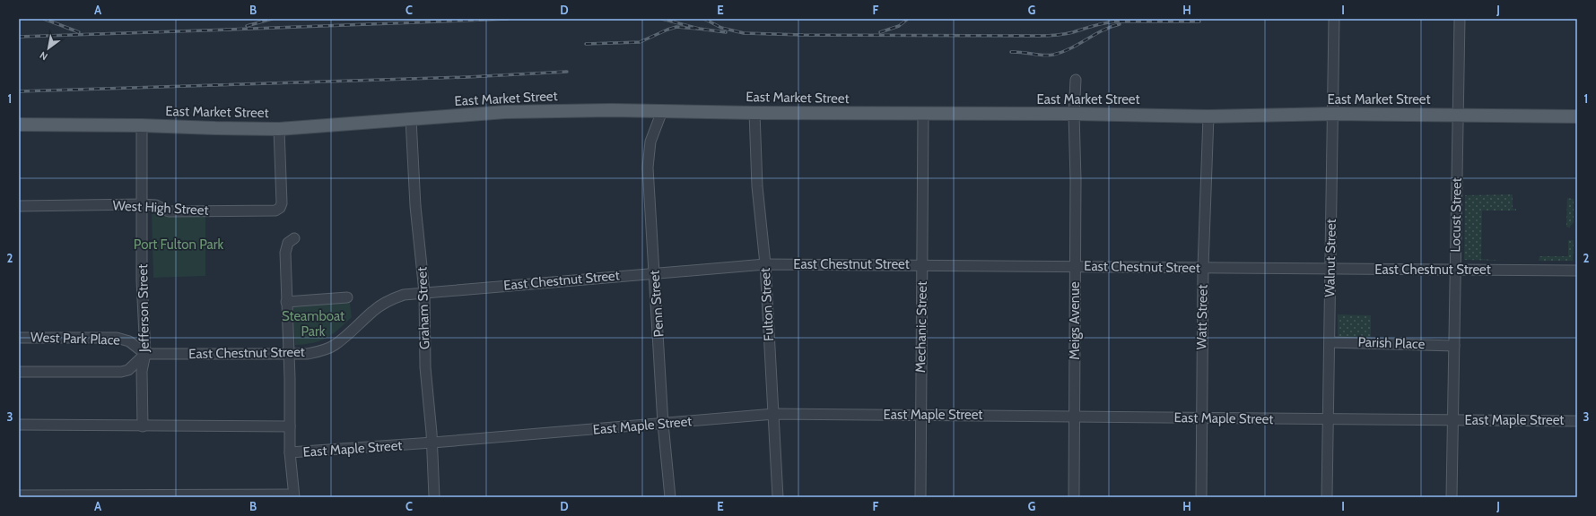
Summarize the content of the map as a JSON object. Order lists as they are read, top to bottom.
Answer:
{
  "streets": {
    "main road": ["East Market Street"],
    "street": [
      "West High Street",
      "Locust Street",
      "Walnut Street",
      "East Chestnut Street",
      "Penn Street",
      "Fulton Street",
      "Jefferson Street",
      "Graham Street",
      "Watt Street",
      "Meigs Avenue",
      "Mechanic Street",
      "West Park Place",
      "Parish Place",
      "East Maple Street"
    ]
  },
  "crossings": [
    ["East Market Street", "West High Street"],
    ["East Market Street", "Locust Street"],
    ["East Market Street", "Walnut Street"],
    ["East Market Street", "Penn Street"],
    ["East Market Street", "Fulton Street"],
    ["East Market Street", "Jefferson Street"],
    ["East Market Street", "Graham Street"],
    ["East Market Street", "Watt Street"],
    ["East Market Street", "Meigs Avenue"],
    ["East Market Street", "Mechanic Street"],
    ["West High Street", "Jefferson Street"],
    ["Locust Street", "East Chestnut Street"],
    ["Locust Street", "Parish Place"],
    ["Locust Street", "East Maple Street"],
    ["Walnut Street", "East Chestnut Street"],
    ["Walnut Street", "Parish Place"],
    ["Walnut Street", "East Maple Street"],
    ["East Chestnut Street", "Penn Street"],
    ["East Chestnut Street", "Fulton Street"],
    ["East Chestnut Street", "Jefferson Street"],
    ["East Chestnut Street", "Graham Street"],
    ["East Chestnut Street", "Watt Street"],
    ["East Chestnut Street", "Meigs Avenue"],
    ["East Chestnut Street", "Mechanic Street"],
    ["East Chestnut Street", "West Park Place"],
    ["Penn Street", "East Maple Street"],
    ["Fulton Street", "East Maple Street"],
    ["Jefferson Street", "West Park Place"],
    ["Graham Street", "East Maple Street"],
    ["Watt Street", "East Maple Street"],
    ["Meigs Avenue", "East Maple Street"],
    ["Mechanic Street", "East Maple Street"]
  ],
  "parks": ["Port Fulton Park", "Steamboat Park"],
  "north": "bottom left",
  "grid": {
    "columns": [
      "A",
      "B",
      "C",
      "D",
      "E",
      "F",
      "G",
      "H",
      "I",
      "J"
    ],
    "rows": ["1", "2", "3"]
  }
}
